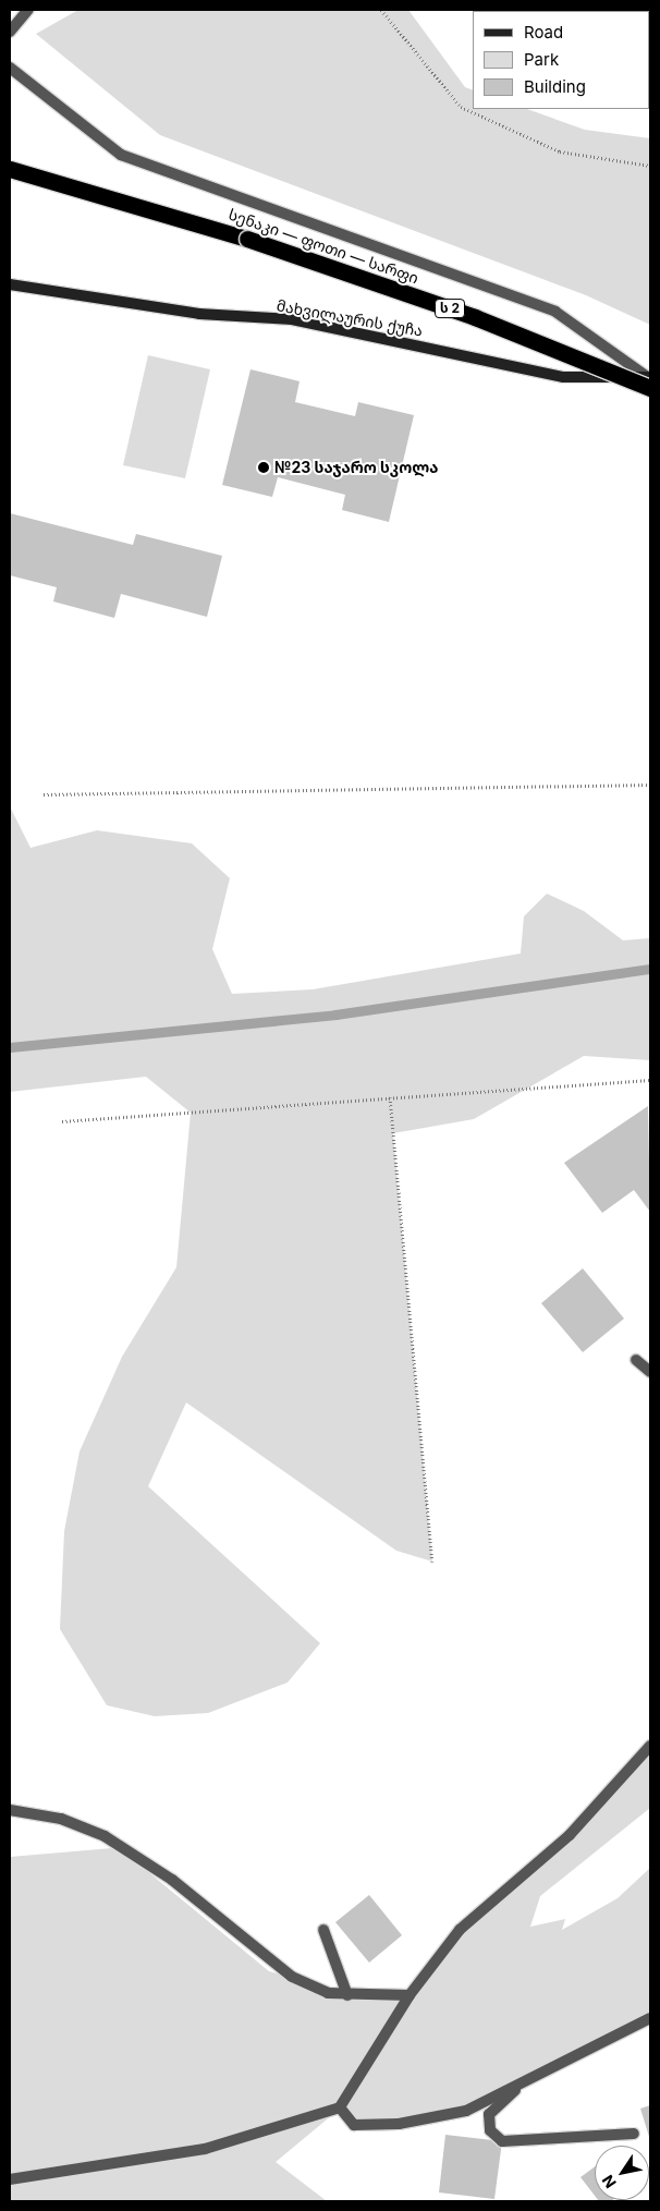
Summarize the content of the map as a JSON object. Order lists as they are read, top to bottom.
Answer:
{
  "streets": {
    "highway": ["სენაკი — ფოთი — სარფი", "ს 2"],
    "street": ["მახვილაურის ქუჩა"]
  },
  "crossings": [
    ["სენაკი — ფოთი — სარფი", "მახვილაურის ქუჩა"]
  ],
  "places": ["№23 საჯარო სკოლა"],
  "legend": ["Road", "Park", "Building"],
  "north": "bottom left"
}
